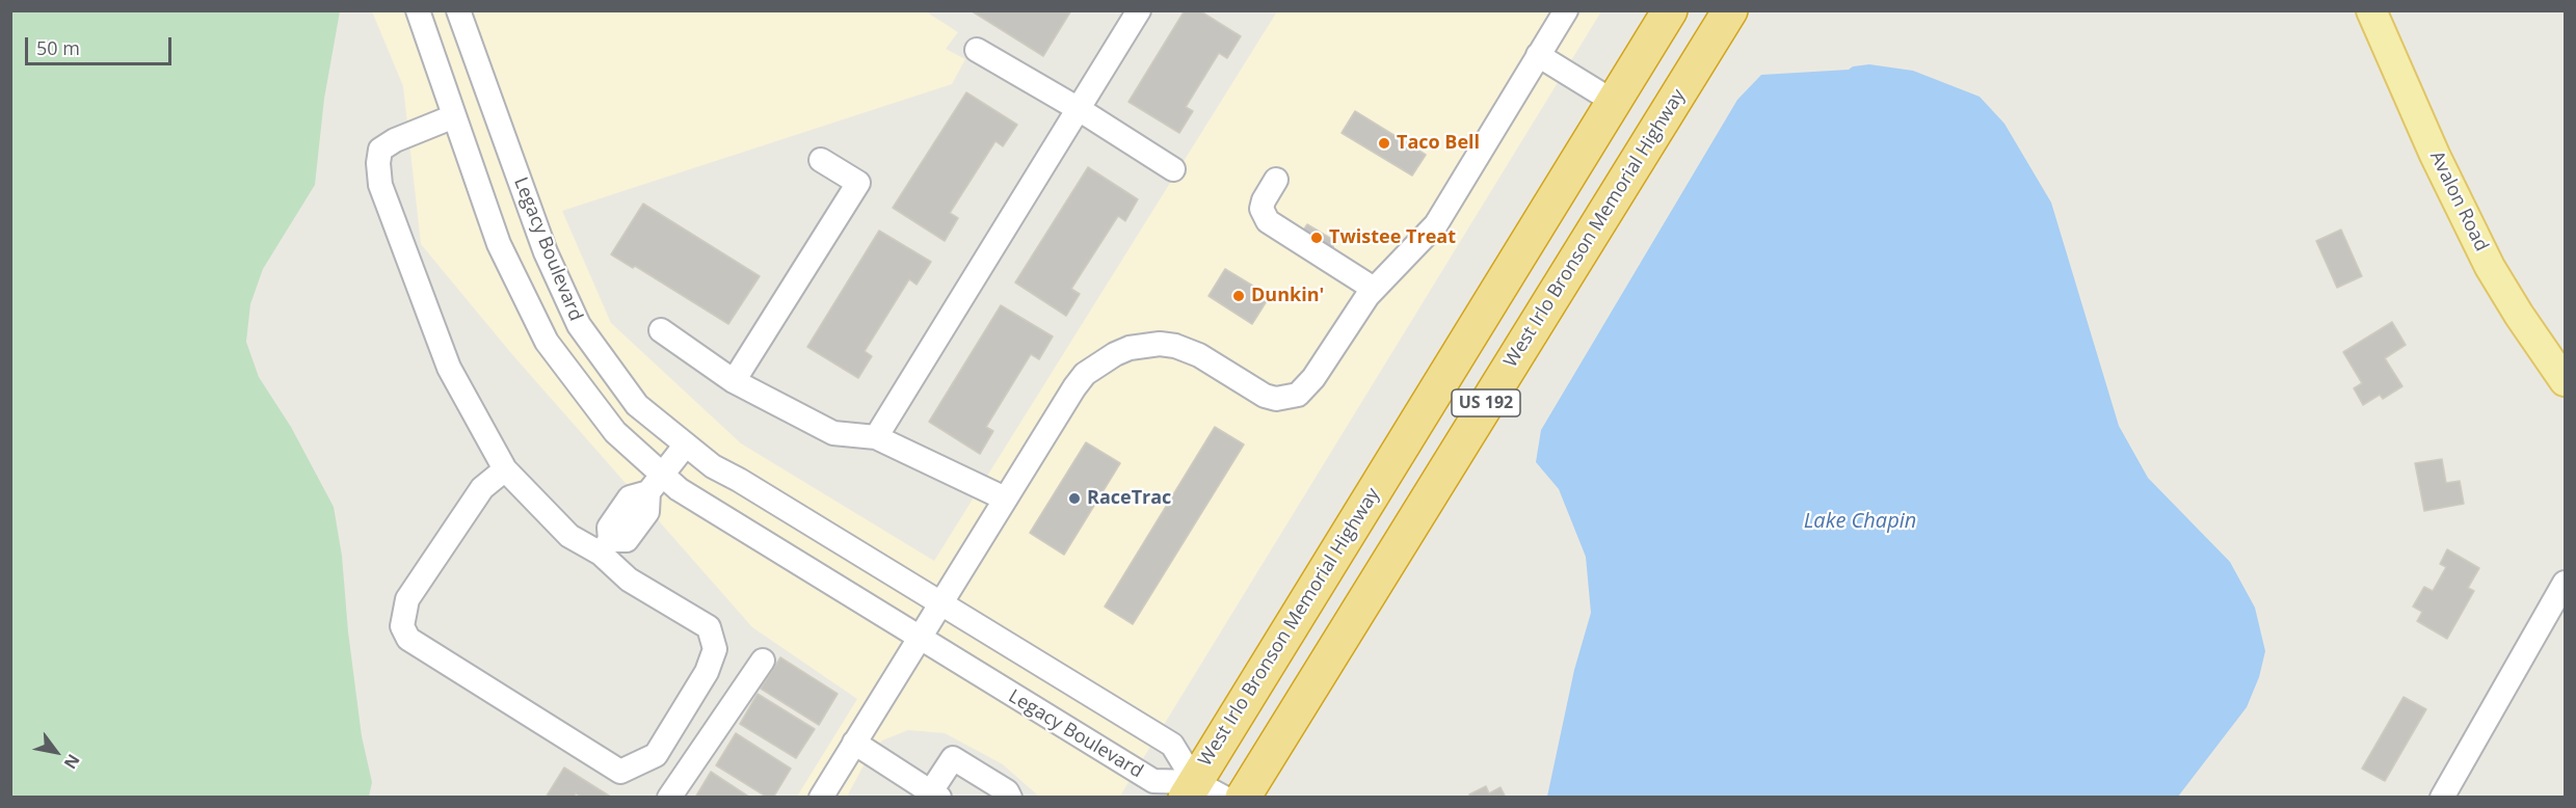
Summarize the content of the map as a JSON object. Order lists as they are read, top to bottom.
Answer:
{
  "streets": {
    "highway": ["West Irlo Bronson Memorial Highway", "US 192"],
    "main road": ["Avalon Road"],
    "street": ["Legacy Boulevard"]
  },
  "crossings": [
    ["West Irlo Bronson Memorial Highway", "Legacy Boulevard"]
  ],
  "water": ["Lake Chapin"],
  "places": [
    "Taco Bell",
    "Twistee Treat",
    "Dunkin'",
    "RaceTrac"
  ],
  "scale_bar": "50 m",
  "north": "bottom right"
}
